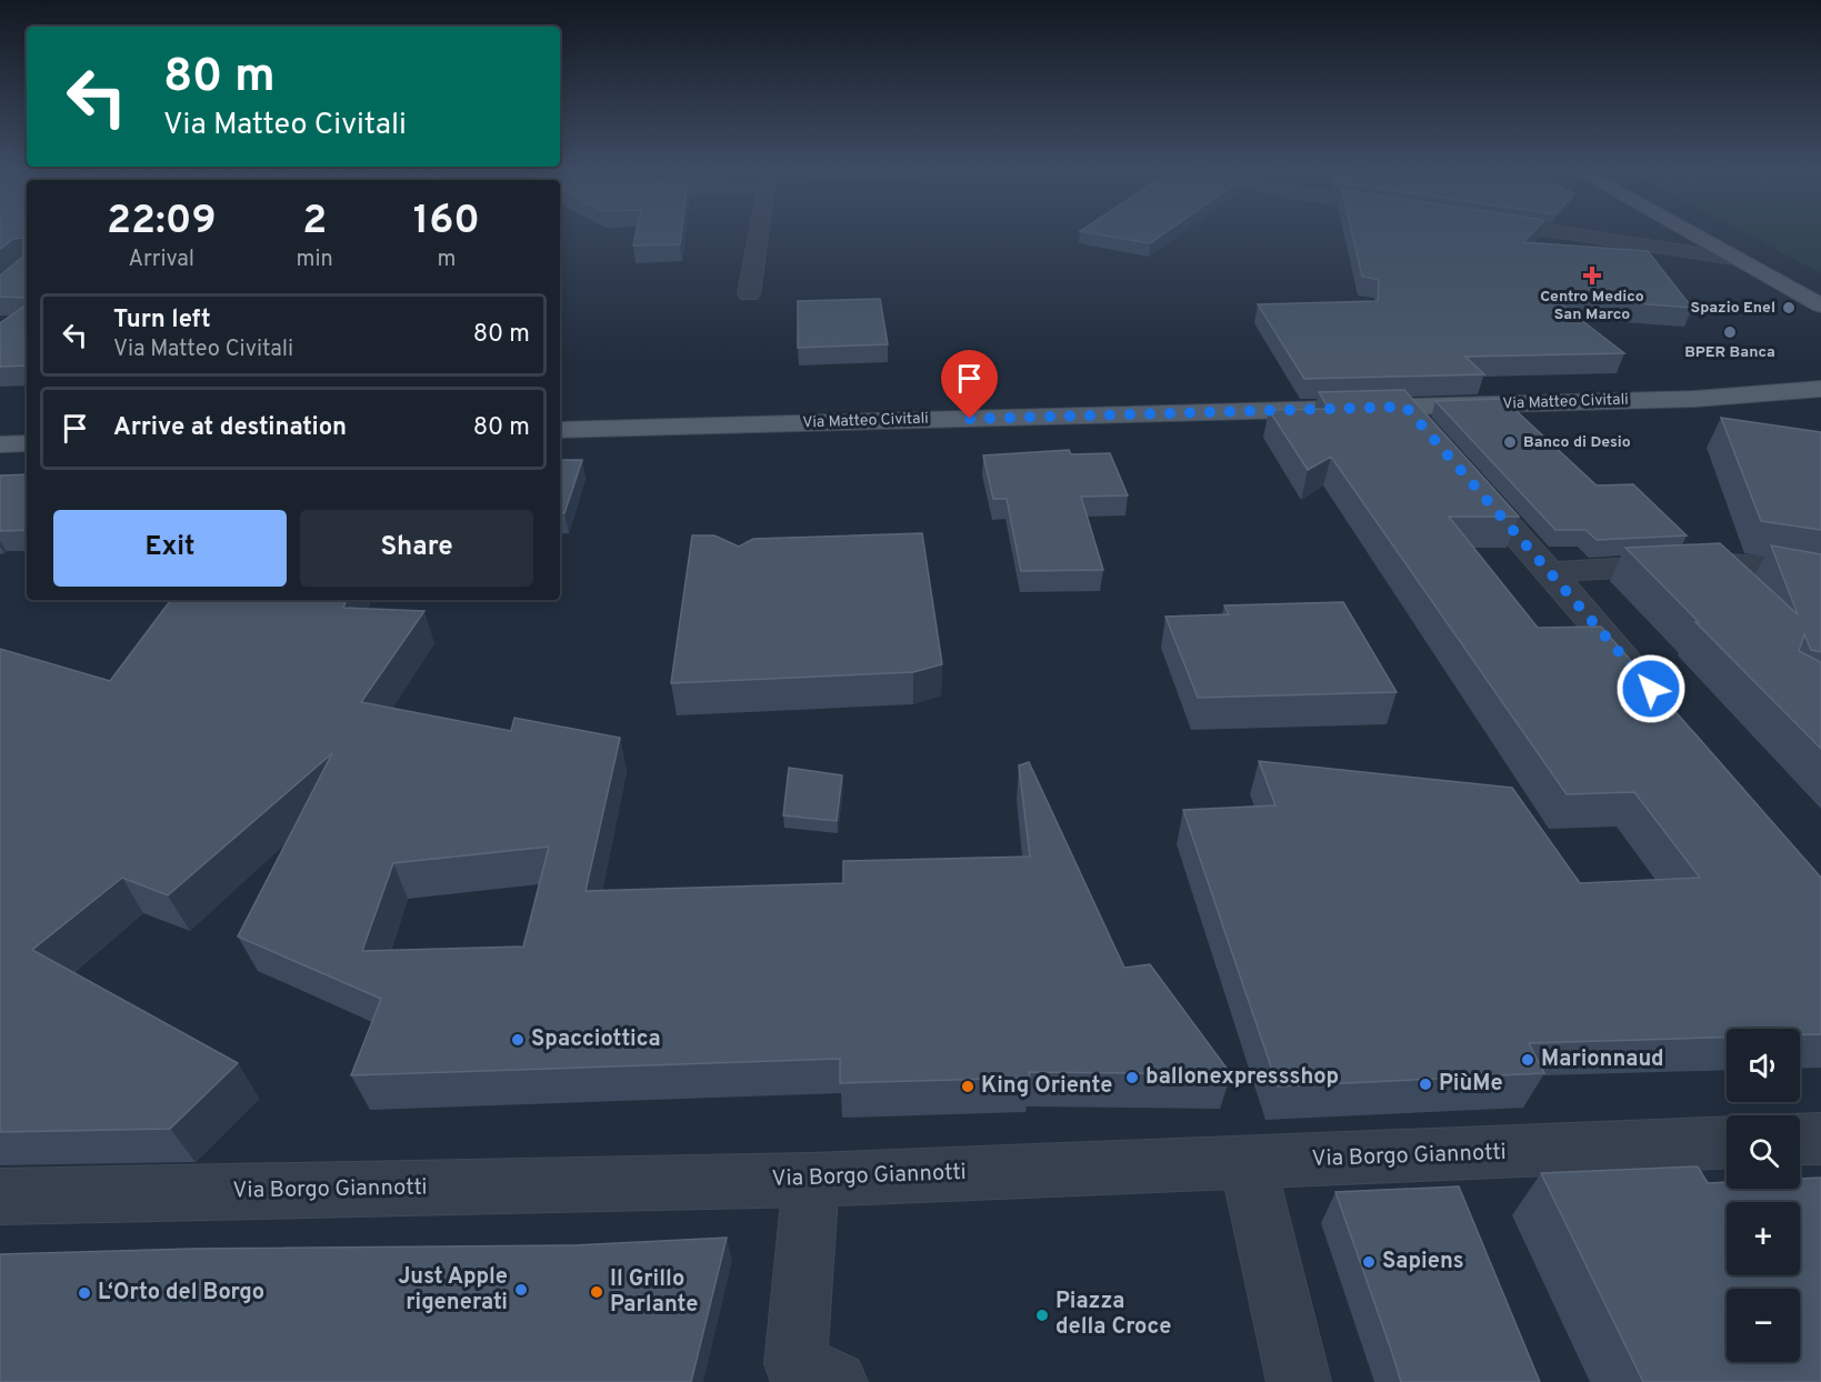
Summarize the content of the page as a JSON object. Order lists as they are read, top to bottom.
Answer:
{
  "streets": {
    "main road": ["Via Matteo Civitali"],
    "street": ["Via Borgo Giannotti"]
  },
  "places": {
    "health": ["Centro Medico San Marco"],
    "other": [
      "Spazio Enel",
      "BPER Banca",
      "Banco di Desio",
      "Spacciottica",
      "Marionnaud",
      "ballonexpressshop",
      "PiùMe",
      "King Oriente",
      "Sapiens",
      "Just Apple rigenerati",
      "Il Grillo Parlante",
      "L‘Orto del Borgo",
      "Piazza della Croce"
    ]
  },
  "page": {
    "turn": ["80 m", "Via Matteo Civitali"],
    "eta": [
      "22:09",
      "Arrival",
      "2",
      "min",
      "160",
      "m"
    ],
    "list": [
      {
        "name": "Turn left",
        "note": "Via Matteo Civitali",
        "value": "80 m"
      },
      {
        "name": "Arrive at destination",
        "value": "80 m"
      }
    ],
    "buttons": ["Exit", "Share"],
    "map_buttons": ["+", "−"]
  }
}
